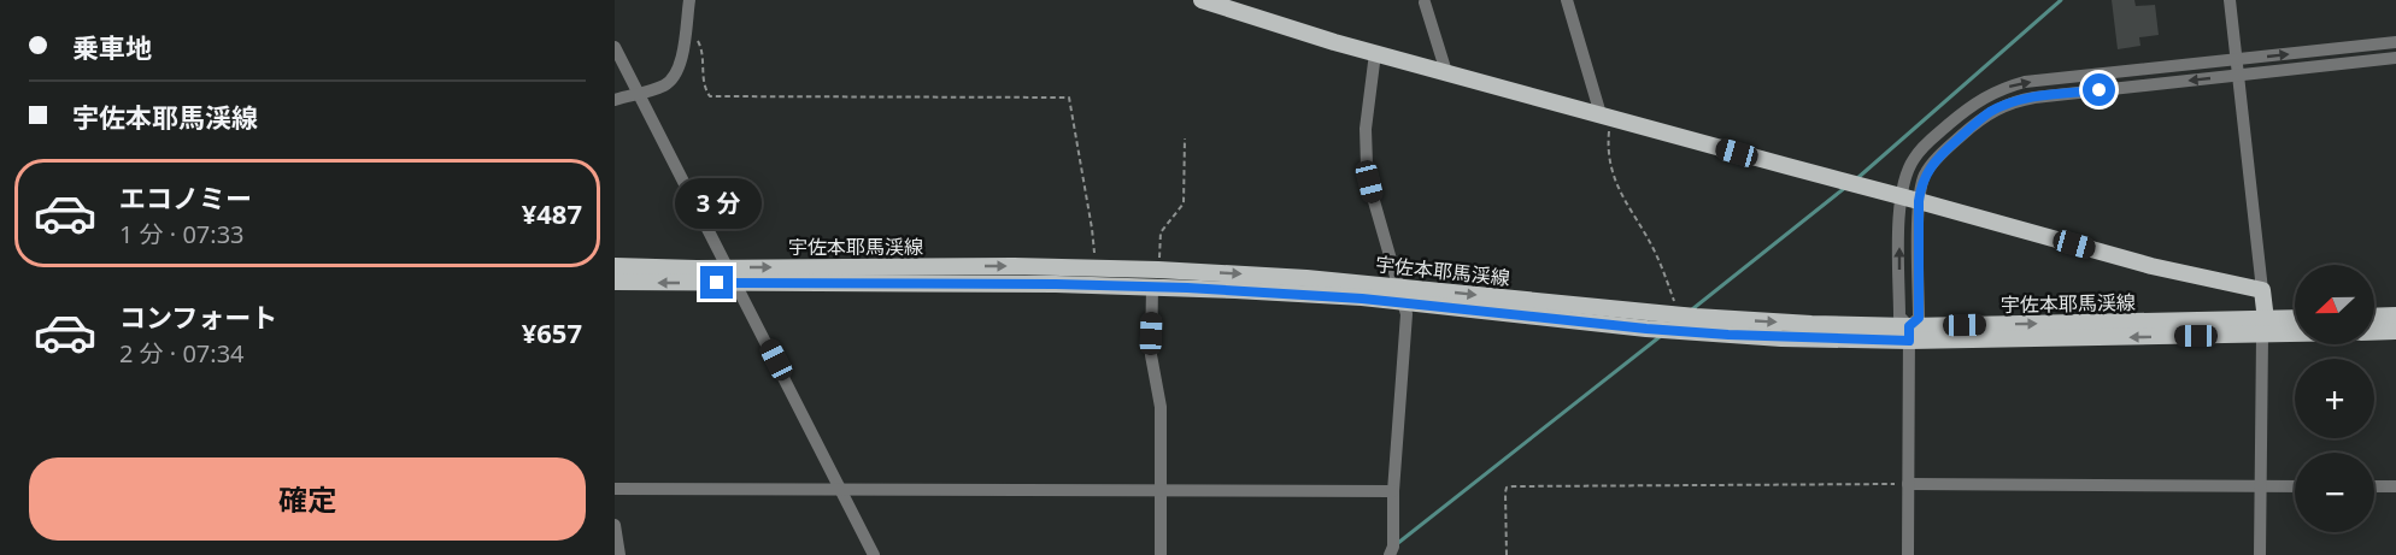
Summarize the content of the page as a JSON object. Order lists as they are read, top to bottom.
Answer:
{
  "streets": {
    "main road": ["宇佐本耶馬渓線"]
  },
  "north": "left",
  "page": {
    "banner": ["乗車地", "宇佐本耶馬渓線"],
    "list": [
      {
        "name": "エコノミー",
        "note": "1 分 · 07:33",
        "value": "¥487"
      },
      {
        "name": "コンフォート",
        "note": "2 分 · 07:34",
        "value": "¥657"
      }
    ],
    "bubble": "3 分",
    "map_buttons": ["+", "−"],
    "buttons": "確定"
  }
}
